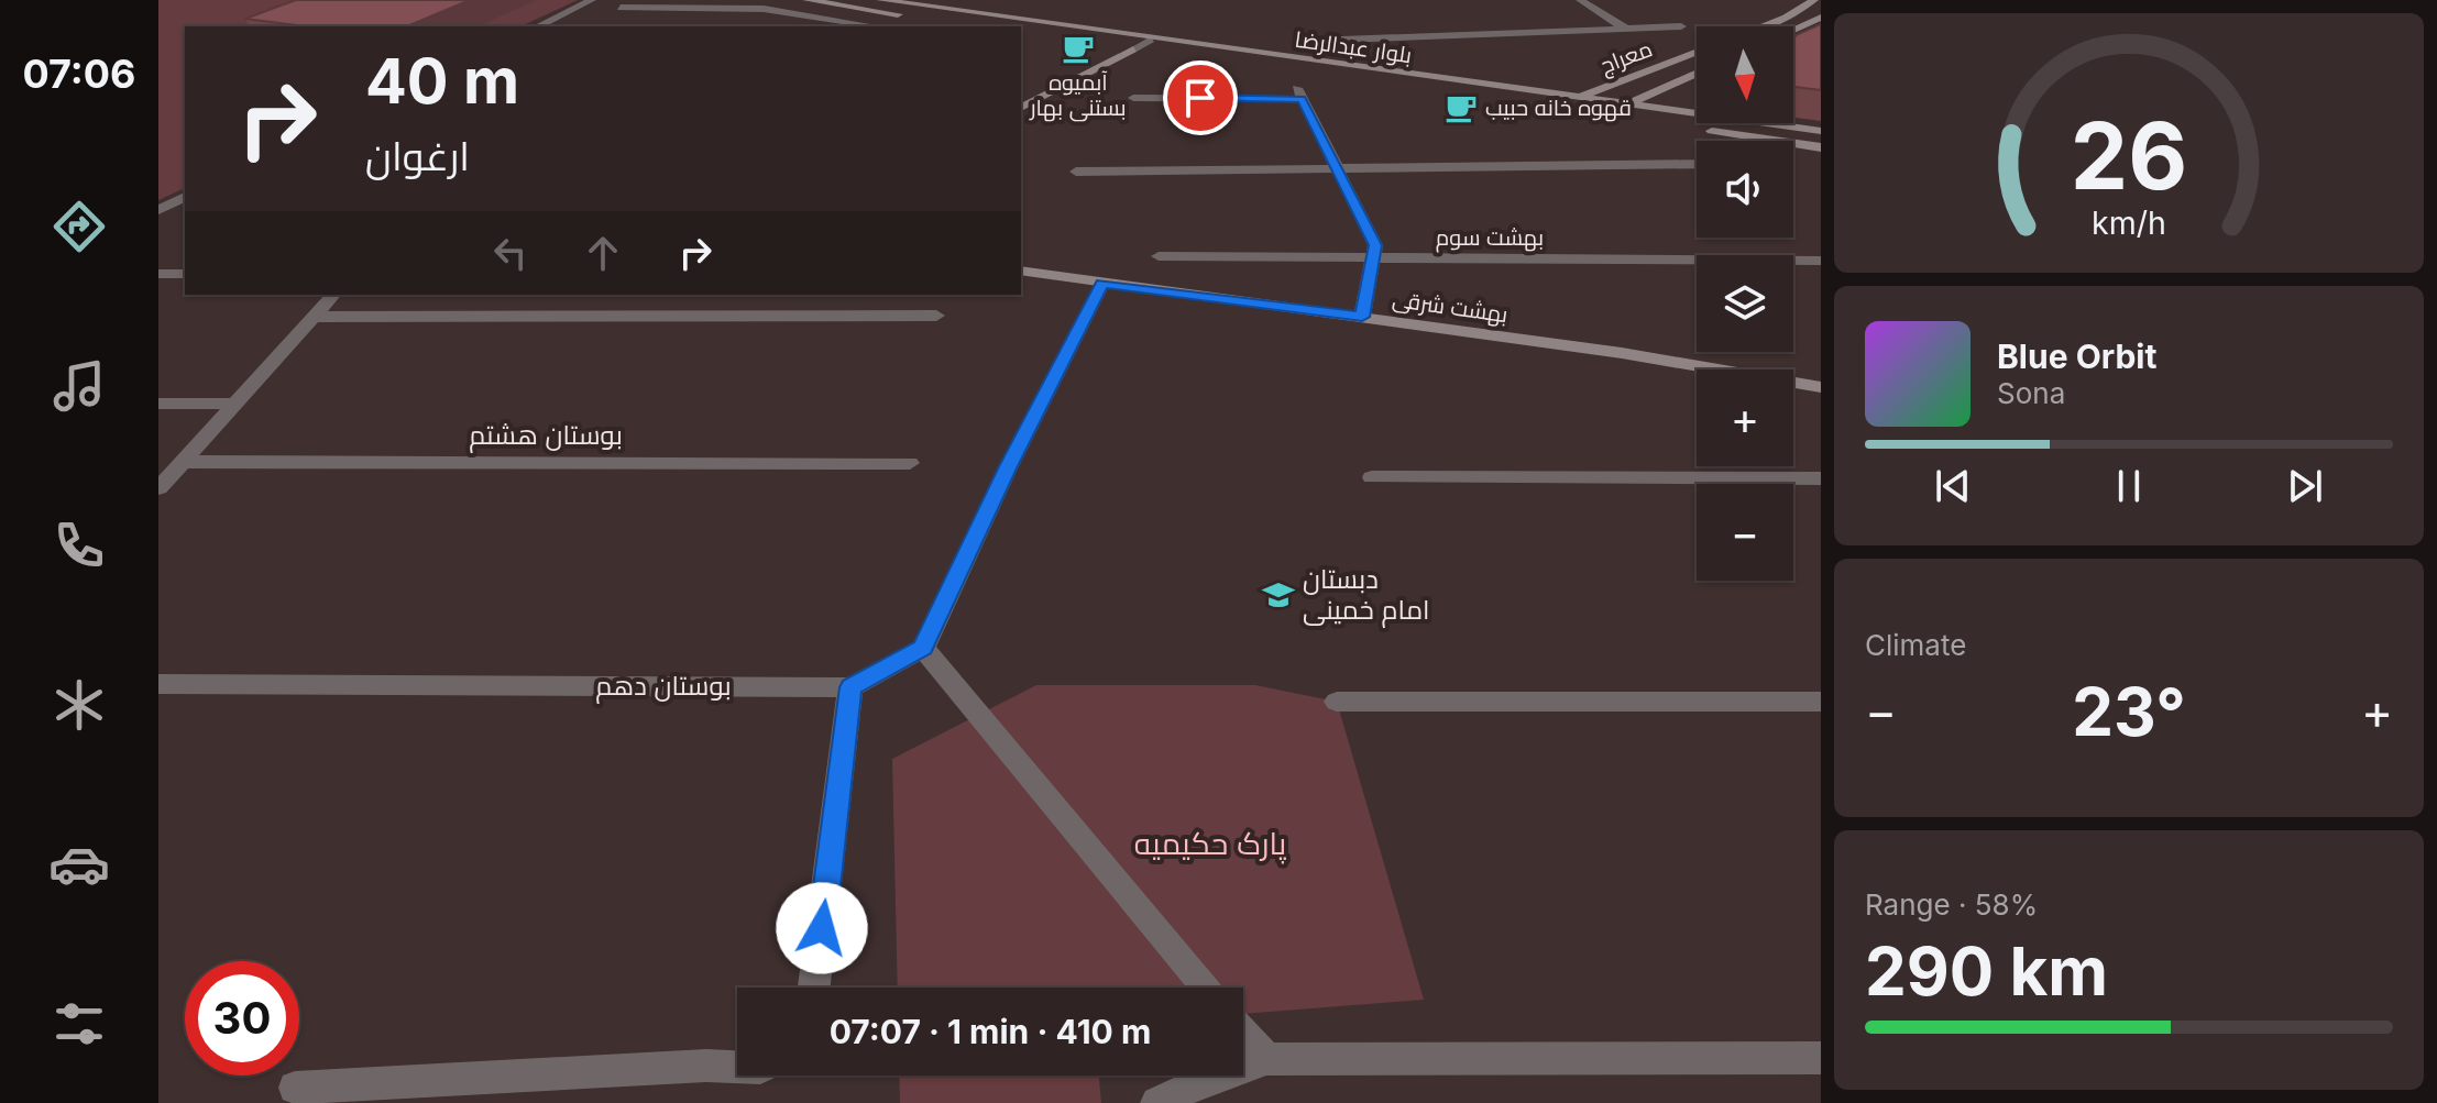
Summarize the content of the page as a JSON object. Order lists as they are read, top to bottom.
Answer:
{
  "streets": {
    "main road": ["بلوار عبدالرضا", "معراج", "بهشت شرقی"],
    "street": ["بهشت سوم", "بوستان هشتم", "بوستان دهم"]
  },
  "crossings": [
    ["بلوار عبدالرضا", "معراج"]
  ],
  "parks": ["پارک حکیمیه"],
  "places": {
    "cafe": ["آبمیوه بستنی بهار", "قهوه خانه حبیب"],
    "school or university": ["دبستان امام خمینی"]
  },
  "north": "bottom",
  "page": {
    "tabs": "07:06",
    "map_buttons": ["+", "−"],
    "turn": ["40 m", "ارغوان"],
    "song": ["Blue Orbit", "Sona"],
    "tile": [
      "Climate",
      ["Range · 58%", "290 km"]
    ],
    "heat": ["−", "23°", "+"],
    "limit": "30",
    "trip": "07:07 · 1 min · 410 m",
    "gauge": ["26", "km/h"]
  }
}
